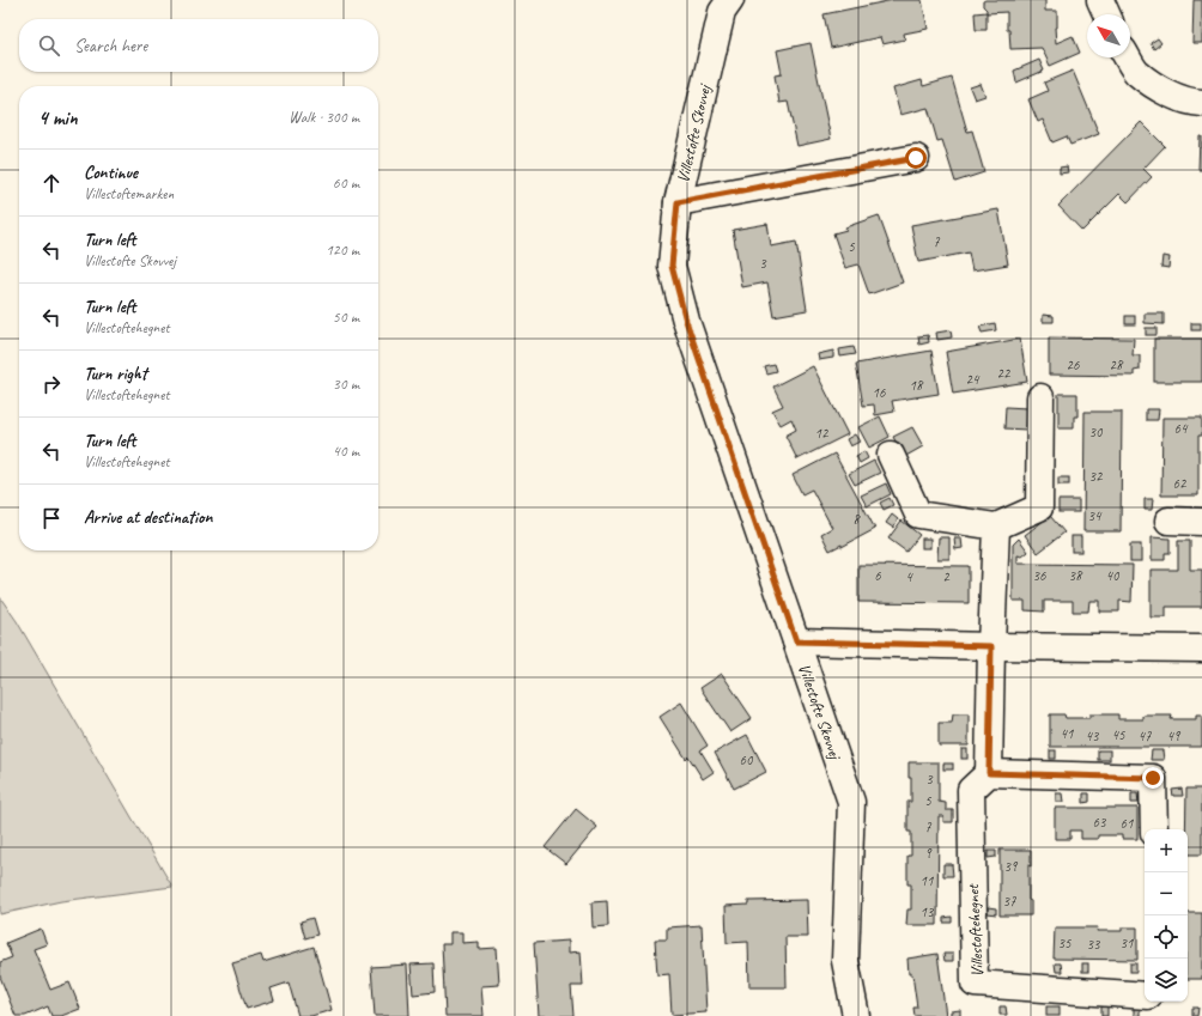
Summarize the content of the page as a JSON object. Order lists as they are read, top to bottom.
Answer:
{
  "streets": {
    "street": ["Villestofte Skovvej", "Villestoftehegnet"]
  },
  "house_numbers": [
    "7",
    "5",
    "3",
    "26",
    "28",
    "22",
    "24",
    "18",
    "16",
    "64",
    "30",
    "12",
    "32",
    "62",
    "34",
    "8",
    "6",
    "36",
    "38",
    "40",
    "4",
    "2",
    "41",
    "45",
    "43",
    "47",
    "49",
    "60",
    "3",
    "5",
    "63",
    "61",
    "7",
    "9",
    "39",
    "11",
    "37",
    "13",
    "35",
    "31",
    "33"
  ],
  "north": "top left",
  "page": {
    "search": "Search here",
    "heading": ["4 min", "Walk · 300 m"],
    "list": [
      ["Continue", "Villestoftemarken", "60 m"],
      ["Turn left", "Villestofte Skovvej", "120 m"],
      ["Turn left", "Villestoftehegnet", "50 m"],
      ["Turn right", "Villestoftehegnet", "30 m"],
      ["Turn left", "Villestoftehegnet", "40 m"],
      "Arrive at destination"
    ],
    "map_buttons": ["+", "−"]
  }
}
